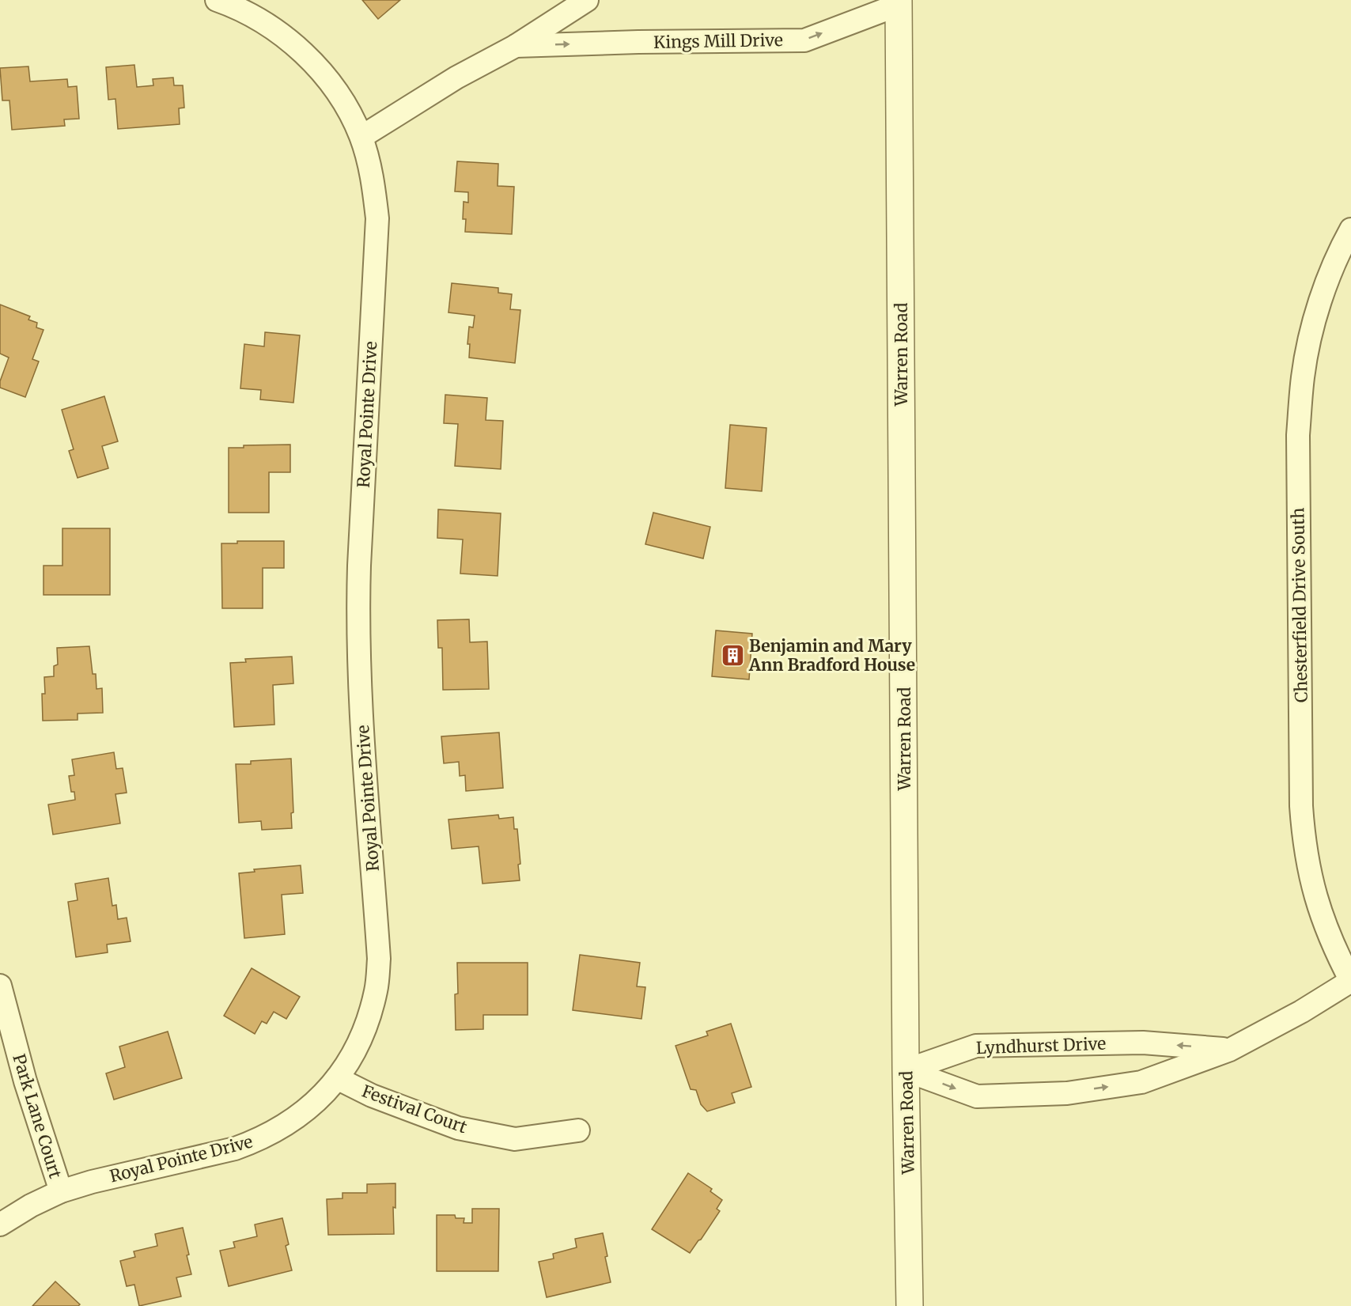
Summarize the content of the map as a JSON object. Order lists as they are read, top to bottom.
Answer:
{
  "streets": {
    "street": [
      "Kings Mill Drive",
      "Warren Road",
      "Royal Pointe Drive",
      "Chesterfield Drive South",
      "Lyndhurst Drive",
      "Festival Court",
      "Park Lane Court"
    ]
  },
  "crossings": [
    ["Kings Mill Drive", "Warren Road"],
    ["Kings Mill Drive", "Royal Pointe Drive"],
    ["Warren Road", "Lyndhurst Drive"],
    ["Royal Pointe Drive", "Festival Court"],
    ["Royal Pointe Drive", "Park Lane Court"]
  ],
  "one_way": ["Kings Mill Drive"],
  "places": {
    "building": ["Benjamin and Mary Ann Bradford House"]
  }
}
